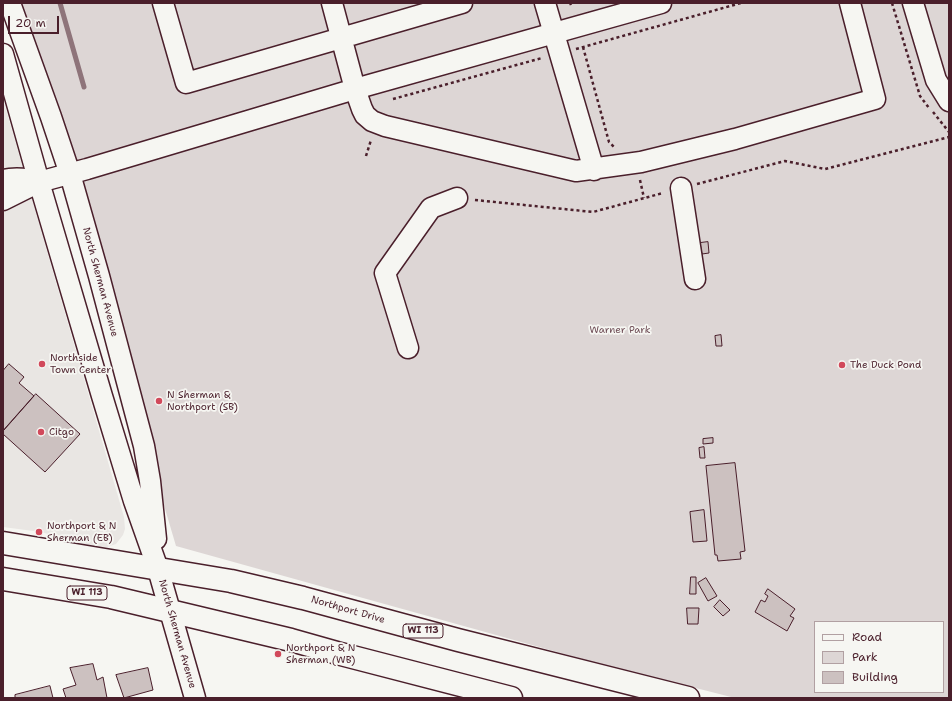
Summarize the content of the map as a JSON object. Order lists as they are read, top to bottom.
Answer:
{
  "streets": {
    "main road": ["WI 113", "Northport Drive"],
    "street": ["North Sherman Avenue"]
  },
  "crossings": [
    ["North Sherman Avenue", "WI 113"],
    ["North Sherman Avenue", "Northport Drive"]
  ],
  "parks": ["Warner Park"],
  "places": [
    "Northside Town Center",
    "The Duck Pond",
    "N Sherman & Northport (SB)",
    "Citgo",
    "Northport & N Sherman (EB)",
    "Northport & N Sherman (WB)"
  ],
  "legend": ["Road", "Park", "Building"],
  "scale_bar": "20 m"
}
